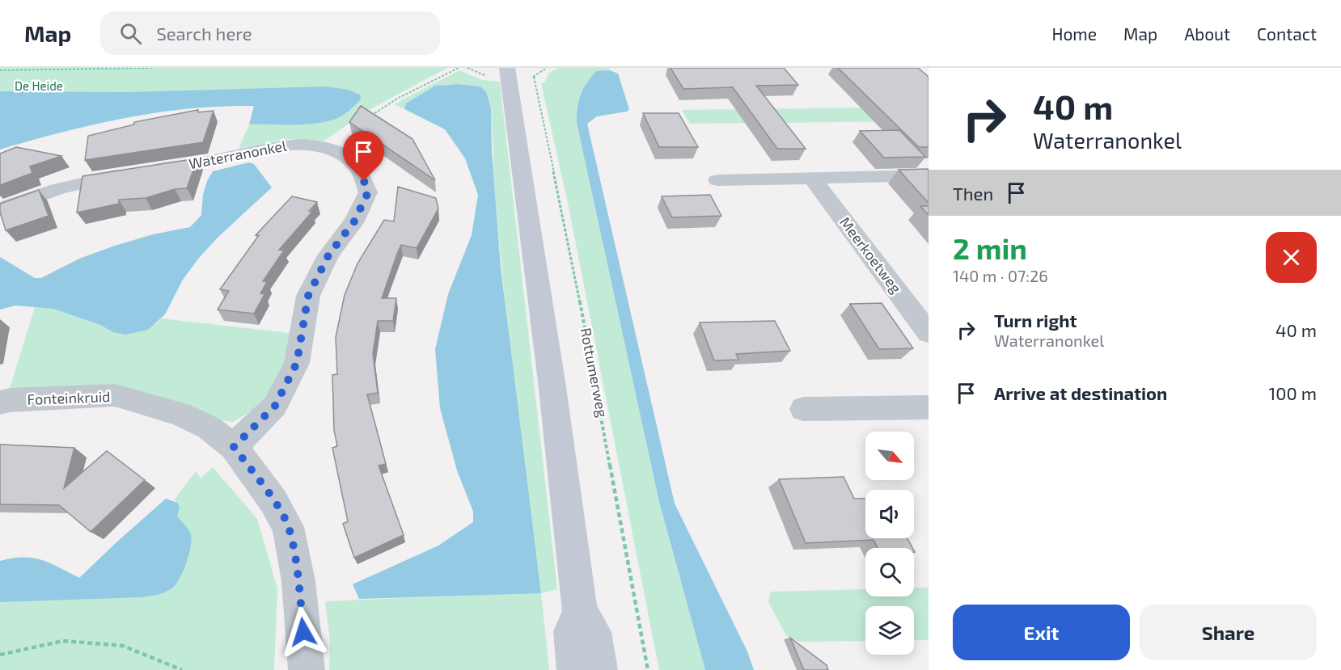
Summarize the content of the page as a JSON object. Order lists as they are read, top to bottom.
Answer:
{
  "streets": {
    "street": ["Waterranonkel", "Meerkoetweg", "Fonteinkruid"],
    "path": ["Rottumerweg"]
  },
  "crossings": [
    ["Waterranonkel", "Fonteinkruid"]
  ],
  "parks": ["De Heide"],
  "north": "bottom right",
  "page": {
    "header": "Map",
    "search": "Search here",
    "nav": [
      "Home",
      "Map",
      "About",
      "Contact"
    ],
    "turn": ["40 m", "Waterranonkel"],
    "then": "Then",
    "heading": ["2 min", "140 m · 07:26"],
    "list": [
      {
        "name": "Turn right",
        "note": "Waterranonkel",
        "value": "40 m"
      },
      {
        "name": "Arrive at destination",
        "value": "100 m"
      }
    ],
    "buttons": ["Exit", "Share"]
  }
}
